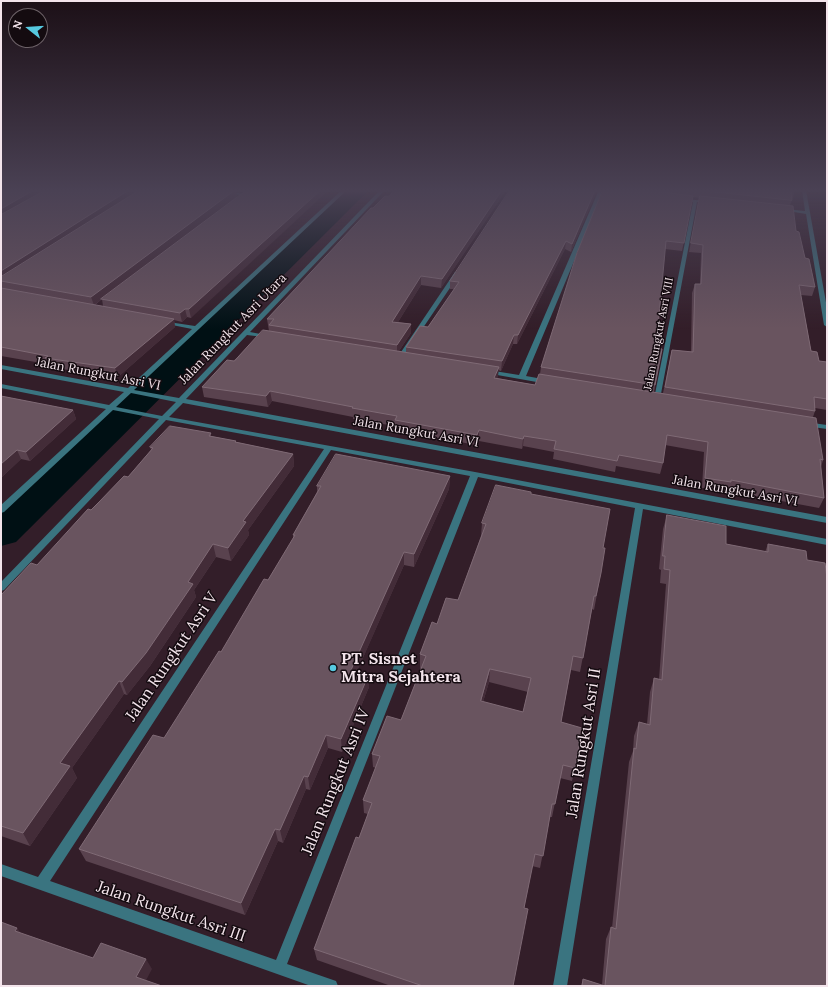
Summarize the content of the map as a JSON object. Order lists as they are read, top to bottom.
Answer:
{
  "streets": {
    "street": [
      "Jalan Rungkut Asri Utara",
      "Jalan Rungkut Asri VIII",
      "Jalan Rungkut Asri VI",
      "Jalan Rungkut Asri V",
      "Jalan Rungkut Asri II",
      "Jalan Rungkut Asri IV",
      "Jalan Rungkut Asri III"
    ]
  },
  "crossings": [
    ["Jalan Rungkut Asri Utara", "Jalan Rungkut Asri VI"],
    ["Jalan Rungkut Asri V", "Jalan Rungkut Asri III"],
    ["Jalan Rungkut Asri IV", "Jalan Rungkut Asri III"]
  ],
  "places": ["PT. Sisnet Mitra Sejahtera"],
  "north": "left"
}
